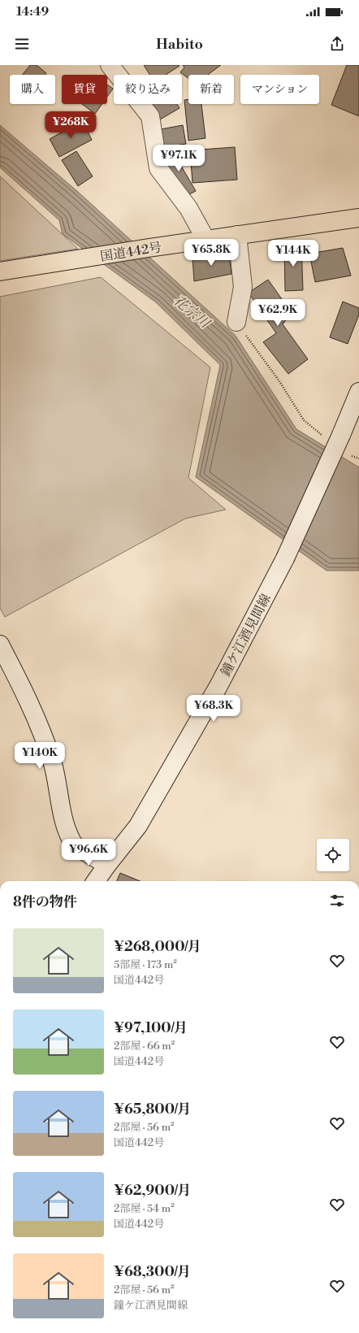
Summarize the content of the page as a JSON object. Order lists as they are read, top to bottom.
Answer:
{
  "streets": {
    "highway": ["国道442号"],
    "main road": ["鐘ケ江酒見間線"]
  },
  "water": ["花宗川"],
  "page": {
    "status": "14:49",
    "header": "Habito",
    "chip": [
      "購入",
      "賃貸",
      "絞り込み",
      "新着",
      "マンション"
    ],
    "price": [
      "¥268K",
      "¥97.1K",
      "¥65.8K",
      "¥144K",
      "¥62.9K",
      "¥68.3K",
      "¥140K",
      "¥96.6K"
    ],
    "heading": "8件の物件",
    "list": [
      {
        "name": "¥268,000/月",
        "note": "5部屋 · 173 m² · 国道442号"
      },
      {
        "name": "¥97,100/月",
        "note": "2部屋 · 66 m² · 国道442号"
      },
      {
        "name": "¥65,800/月",
        "note": "2部屋 · 56 m² · 国道442号"
      },
      {
        "name": "¥62,900/月",
        "note": "2部屋 · 54 m² · 国道442号"
      },
      {
        "name": "¥68,300/月",
        "note": "2部屋 · 56 m² · 鐘ケ江酒見間線"
      }
    ]
  }
}
